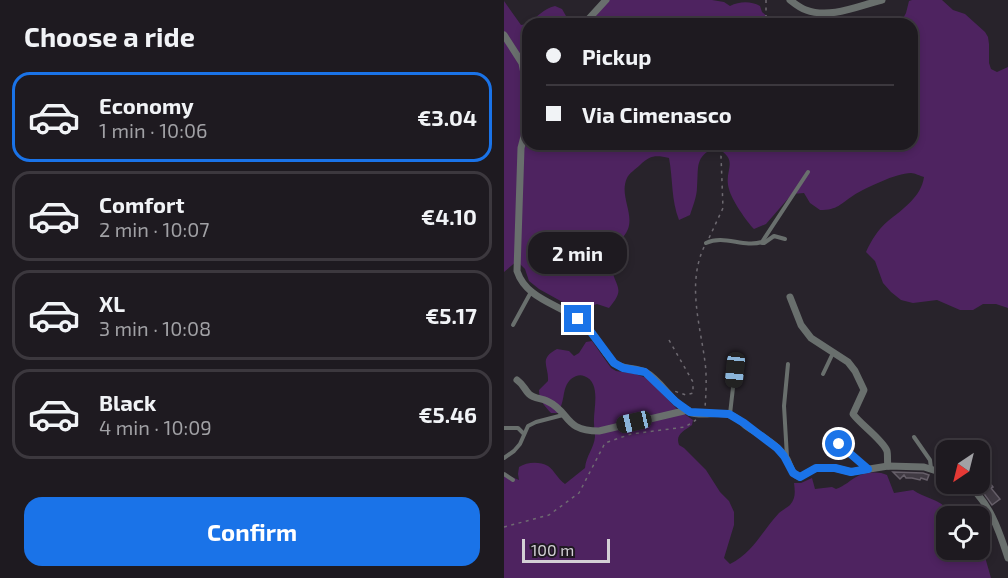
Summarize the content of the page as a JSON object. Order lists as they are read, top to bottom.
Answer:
{
  "scale_bar": "100 m",
  "north": "bottom left",
  "page": {
    "heading": "Choose a ride",
    "banner": ["Pickup", "Via Cimenasco"],
    "list": [
      {
        "name": "Economy",
        "note": "1 min · 10:06",
        "value": "€3.04"
      },
      {
        "name": "Comfort",
        "note": "2 min · 10:07",
        "value": "€4.10"
      },
      {
        "name": "XL",
        "note": "3 min · 10:08",
        "value": "€5.17"
      },
      {
        "name": "Black",
        "note": "4 min · 10:09",
        "value": "€5.46"
      }
    ],
    "bubble": "2 min",
    "buttons": "Confirm",
    "scale": "100 m"
  }
}
